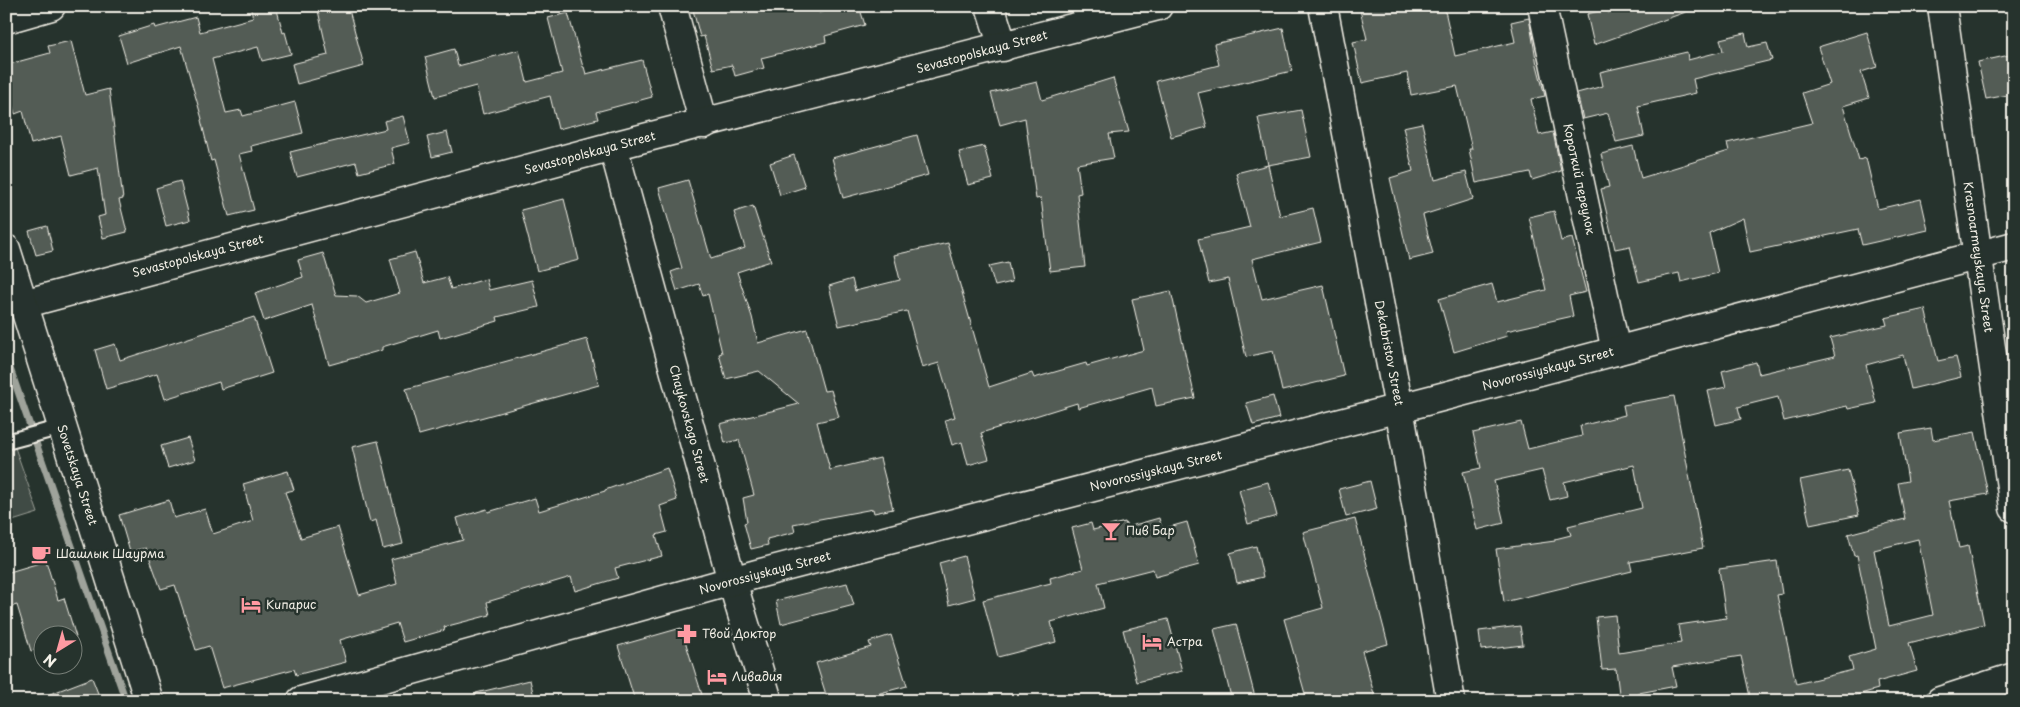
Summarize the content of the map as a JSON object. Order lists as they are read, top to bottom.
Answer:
{
  "streets": {
    "street": [
      "Sevastopolskaya Street",
      "Короткий переулок",
      "Krasnoarmeyskaya Street",
      "Dekabristov Street",
      "Novorossiyskaya Street",
      "Chaykovskogo Street",
      "Sovetskaya Street"
    ]
  },
  "crossings": [
    ["Sevastopolskaya Street", "Chaykovskogo Street"],
    ["Sevastopolskaya Street", "Sovetskaya Street"],
    ["Короткий переулок", "Novorossiyskaya Street"],
    ["Krasnoarmeyskaya Street", "Novorossiyskaya Street"],
    ["Dekabristov Street", "Novorossiyskaya Street"],
    ["Novorossiyskaya Street", "Chaykovskogo Street"]
  ],
  "places": {
    "bar": ["Пив Бар"],
    "cafe": ["Шашлык Шаурма"],
    "hotel": ["Кипарис", "Астра", "Ливадия"],
    "pharmacy": ["Твой Доктор"]
  },
  "north": "bottom left"
}
